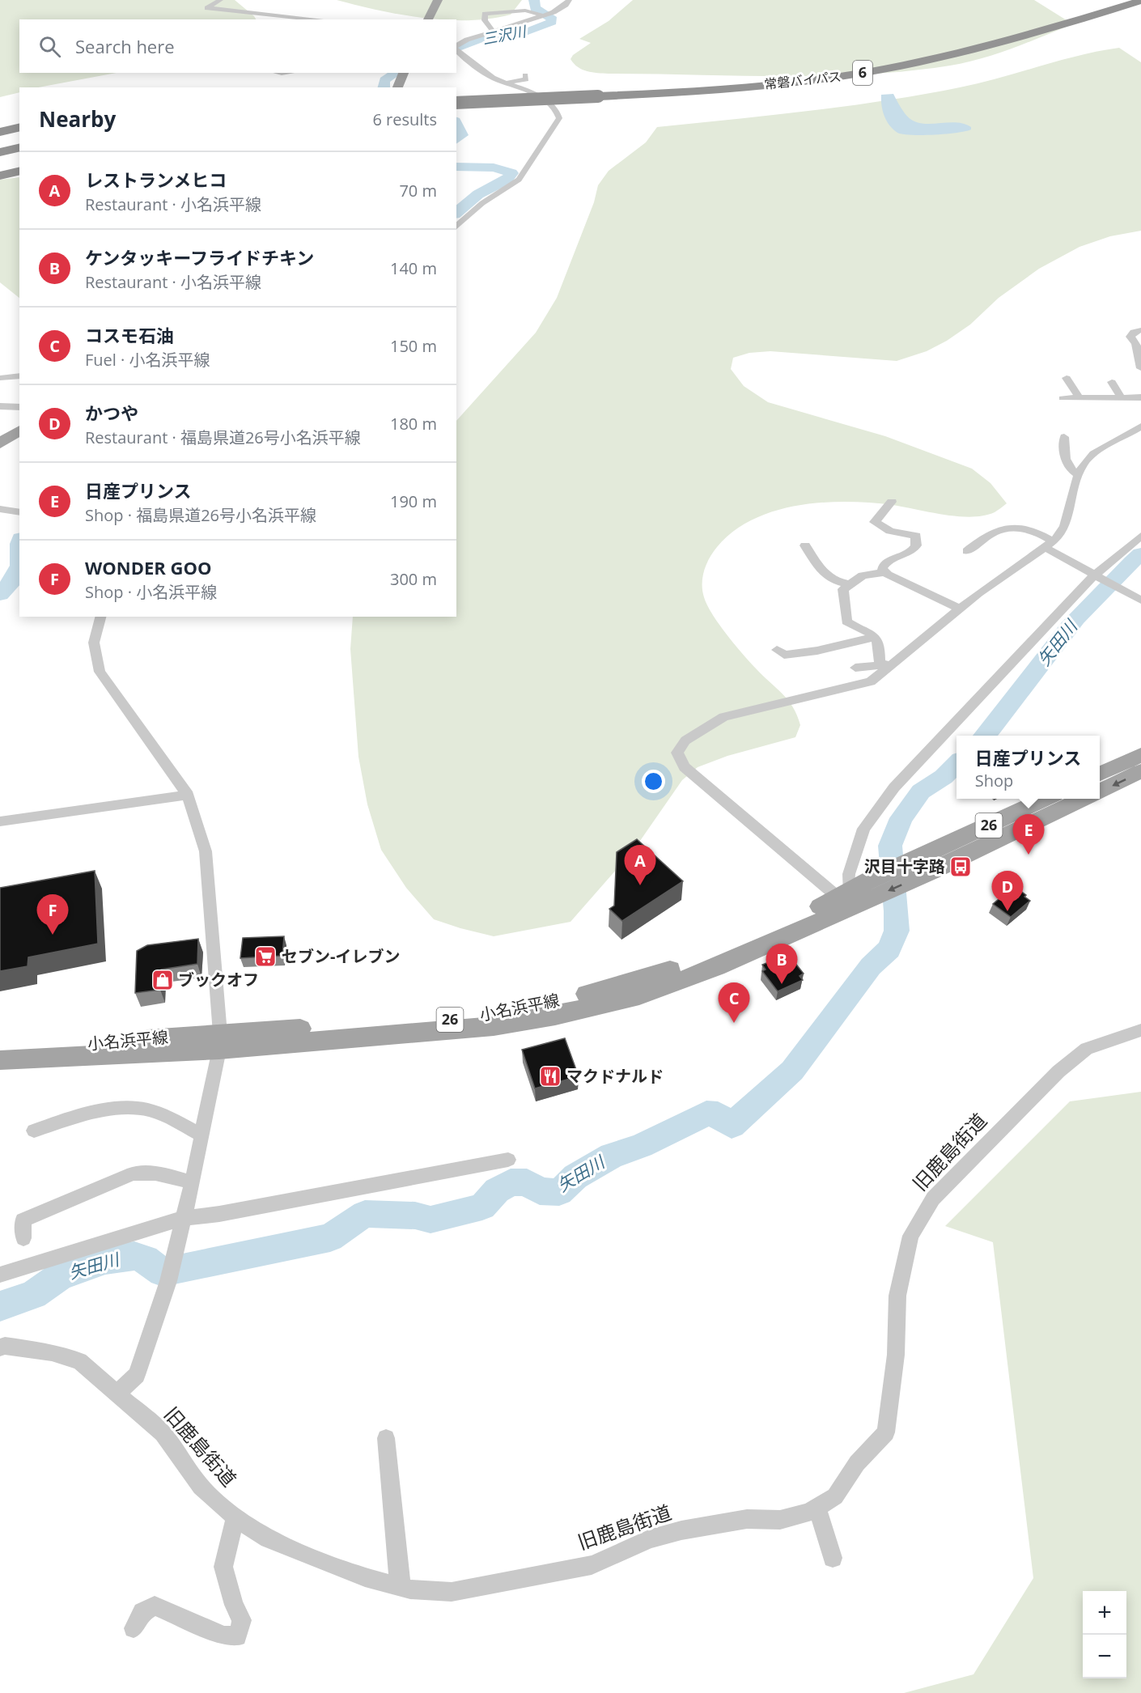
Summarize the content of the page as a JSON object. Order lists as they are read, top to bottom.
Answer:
{
  "streets": {
    "highway": ["6", "常磐バイパス"],
    "main road": ["26", "小名浜平線"],
    "street": ["旧鹿島街道"]
  },
  "crossings": [
    ["26", "小名浜平線"]
  ],
  "water": ["三沢川", "矢田川"],
  "places": {
    "bus stop": ["沢目十字路"],
    "supermarket": ["セブン-イレブン"],
    "shop": ["ブックオフ"],
    "restaurant": ["マクドナルド"]
  },
  "page": {
    "search": "Search here",
    "heading": ["Nearby", "6 results"],
    "list": [
      {
        "mark": "A",
        "name": "レストランメヒコ",
        "note": "Restaurant · 小名浜平線",
        "value": "70 m"
      },
      {
        "mark": "B",
        "name": "ケンタッキーフライドチキン",
        "note": "Restaurant · 小名浜平線",
        "value": "140 m"
      },
      {
        "mark": "C",
        "name": "コスモ石油",
        "note": "Fuel · 小名浜平線",
        "value": "150 m"
      },
      {
        "mark": "D",
        "name": "かつや",
        "note": "Restaurant · 福島県道26号小名浜平線",
        "value": "180 m"
      },
      {
        "mark": "E",
        "name": "日産プリンス",
        "note": "Shop · 福島県道26号小名浜平線",
        "value": "190 m"
      },
      {
        "mark": "F",
        "name": "WONDER GOO",
        "note": "Shop · 小名浜平線",
        "value": "300 m"
      }
    ],
    "popup": ["日産プリンス", "Shop"],
    "pins": [
      "E",
      "A",
      "D",
      "F",
      "B",
      "C"
    ],
    "map_buttons": ["+", "−"]
  }
}
